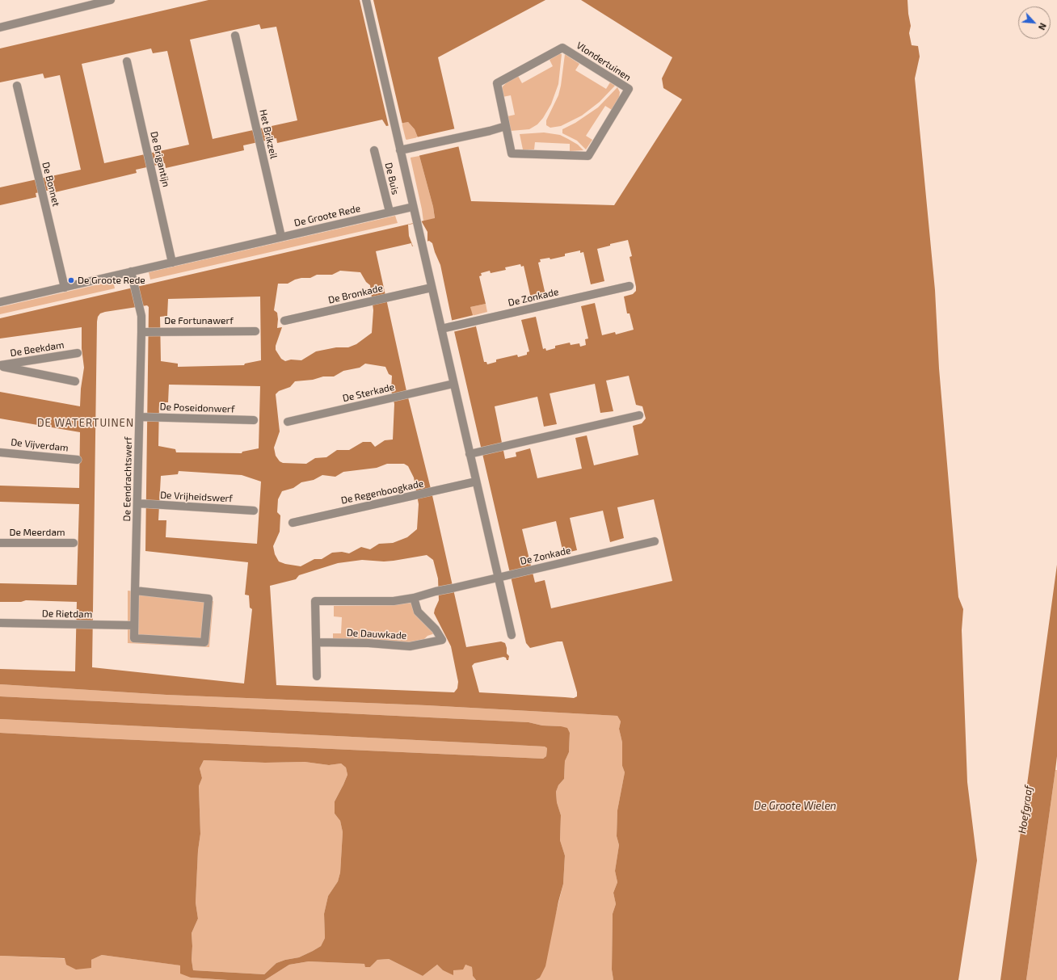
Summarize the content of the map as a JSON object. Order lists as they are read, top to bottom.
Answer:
{
  "streets": {
    "street": [
      "Vlondertuinen",
      "Het Brikzeil",
      "De Brigantijn",
      "De Buis",
      "De Bonnet",
      "De Groote Rede",
      "De Bronkade",
      "De Zonkade",
      "De Fortunawerf",
      "De Beekdam",
      "De Sterkade",
      "De Poseidonwerf",
      "De Vijverdam",
      "De Eendrachtswerf",
      "De Regenboogkade",
      "De Vrijheidswerf",
      "De Meerdam",
      "De Rietdam",
      "De Dauwkade"
    ]
  },
  "crossings": [
    ["Het Brikzeil", "De Groote Rede"],
    ["De Brigantijn", "De Groote Rede"],
    ["De Buis", "De Groote Rede"],
    ["De Bonnet", "De Groote Rede"],
    ["De Groote Rede", "De Eendrachtswerf"],
    ["De Fortunawerf", "De Eendrachtswerf"],
    ["De Poseidonwerf", "De Eendrachtswerf"],
    ["De Eendrachtswerf", "De Vrijheidswerf"],
    ["De Eendrachtswerf", "De Rietdam"]
  ],
  "districts": ["DE WATERTUINEN"],
  "water": ["De Groote Wielen", "Hoefgraaf"],
  "places": ["De Groote Rede"],
  "north": "bottom right"
}
